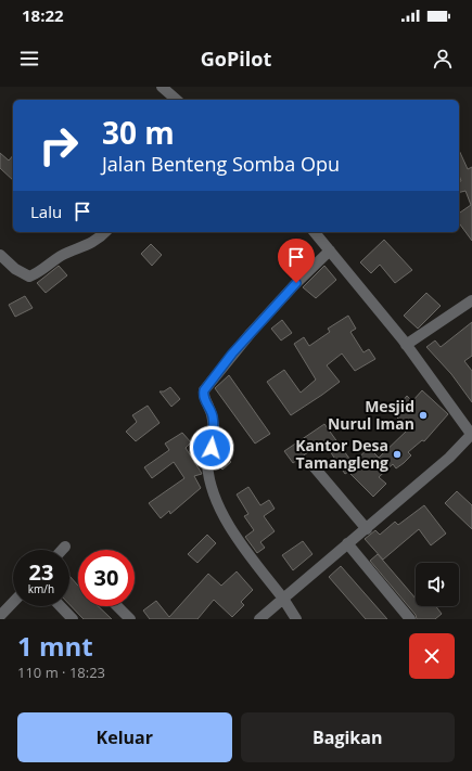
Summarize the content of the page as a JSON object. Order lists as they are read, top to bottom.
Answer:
{
  "places": ["Mesjid Nurul Iman", "Kantor Desa Tamangleng"],
  "page": {
    "status": "18:22",
    "header": "GoPilot",
    "turn": ["30 m", "Jalan Benteng Somba Opu"],
    "then": "Lalu",
    "speed": "23 km/h",
    "limit": "30",
    "heading": ["1 mnt", "110 m · 18:23"],
    "buttons": ["Keluar", "Bagikan"]
  }
}
